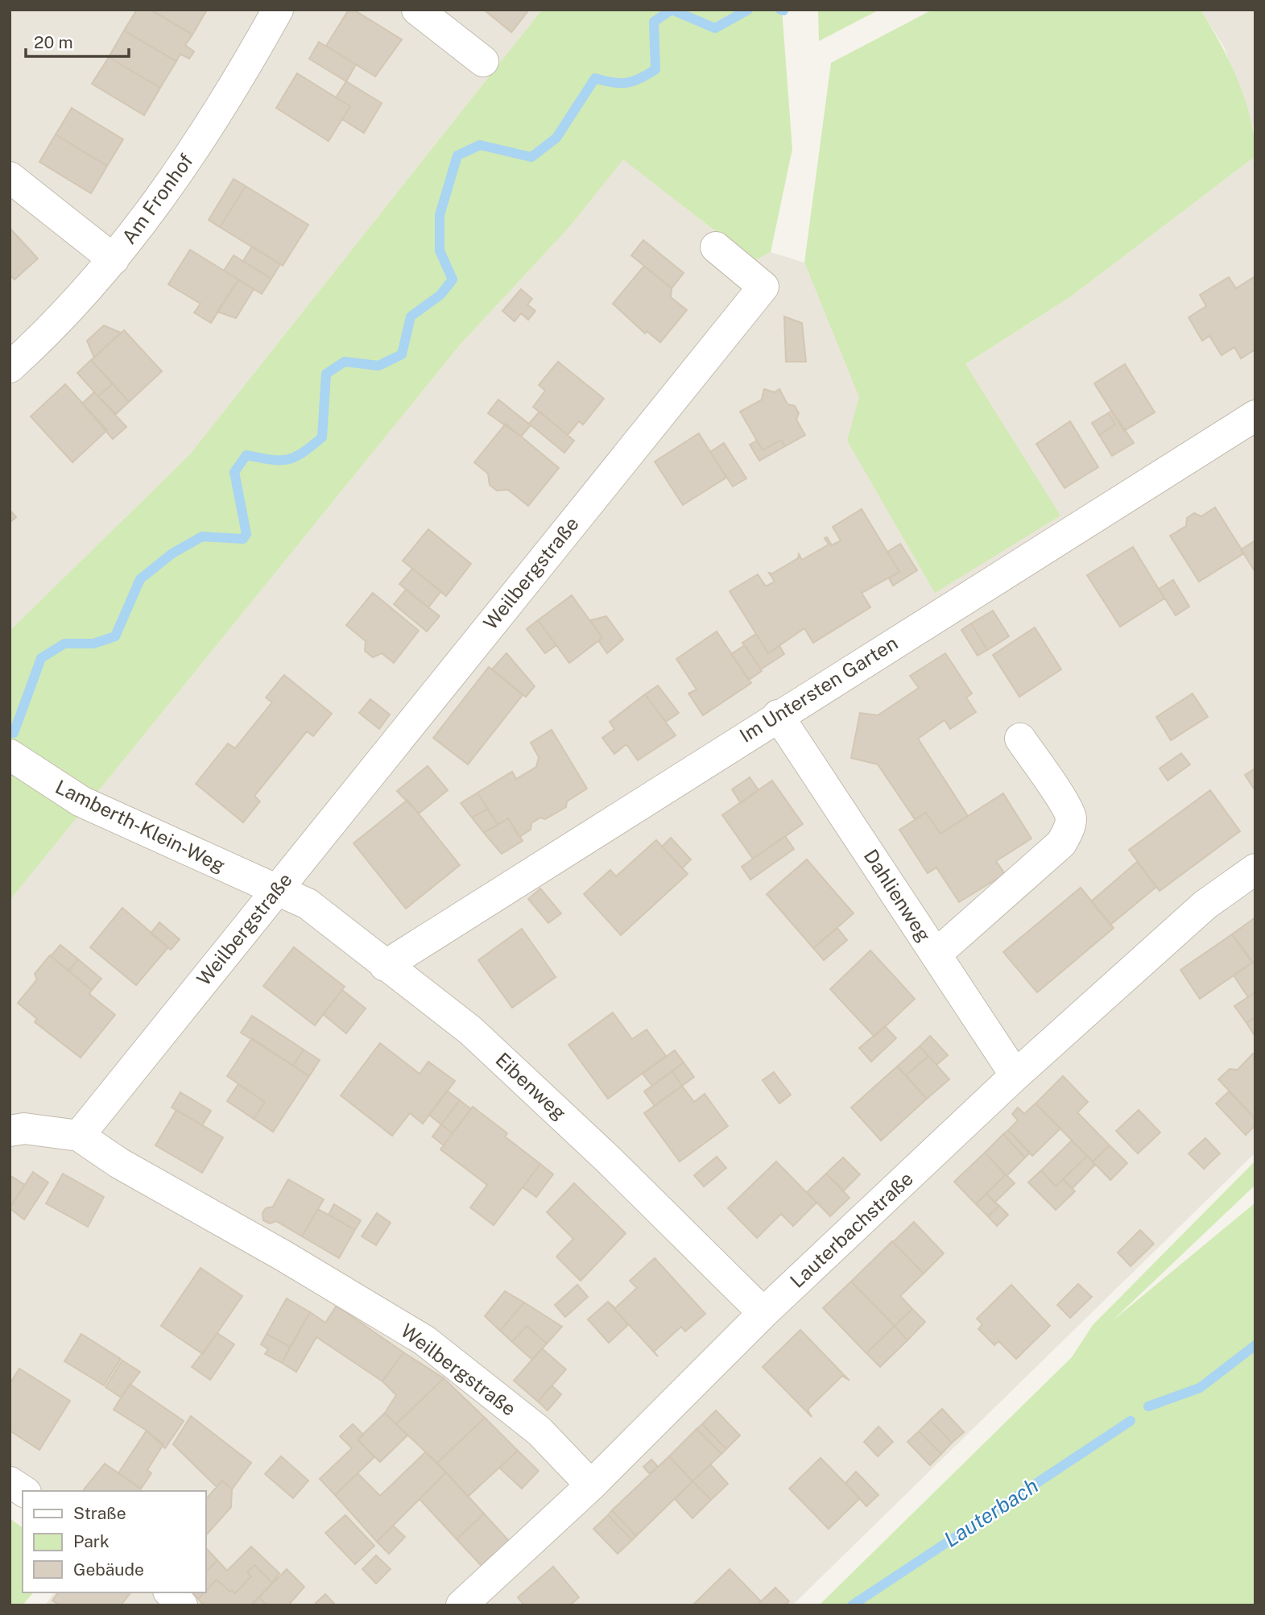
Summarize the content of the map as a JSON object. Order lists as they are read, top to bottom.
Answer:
{
  "streets": {
    "street": [
      "Am Fronhof",
      "Weilbergstraße",
      "Im Untersten Garten",
      "Lamberth-Klein-Weg",
      "Dahlienweg",
      "Eibenweg",
      "Lauterbachstraße"
    ]
  },
  "crossings": [
    ["Weilbergstraße", "Lamberth-Klein-Weg"],
    ["Weilbergstraße", "Eibenweg"],
    ["Weilbergstraße", "Lauterbachstraße"],
    ["Im Untersten Garten", "Dahlienweg"],
    ["Im Untersten Garten", "Eibenweg"],
    ["Lamberth-Klein-Weg", "Eibenweg"],
    ["Dahlienweg", "Lauterbachstraße"],
    ["Eibenweg", "Lauterbachstraße"]
  ],
  "water": ["Lauterbach"],
  "legend": ["Straße", "Park", "Gebäude"],
  "scale_bar": "20 m"
}
